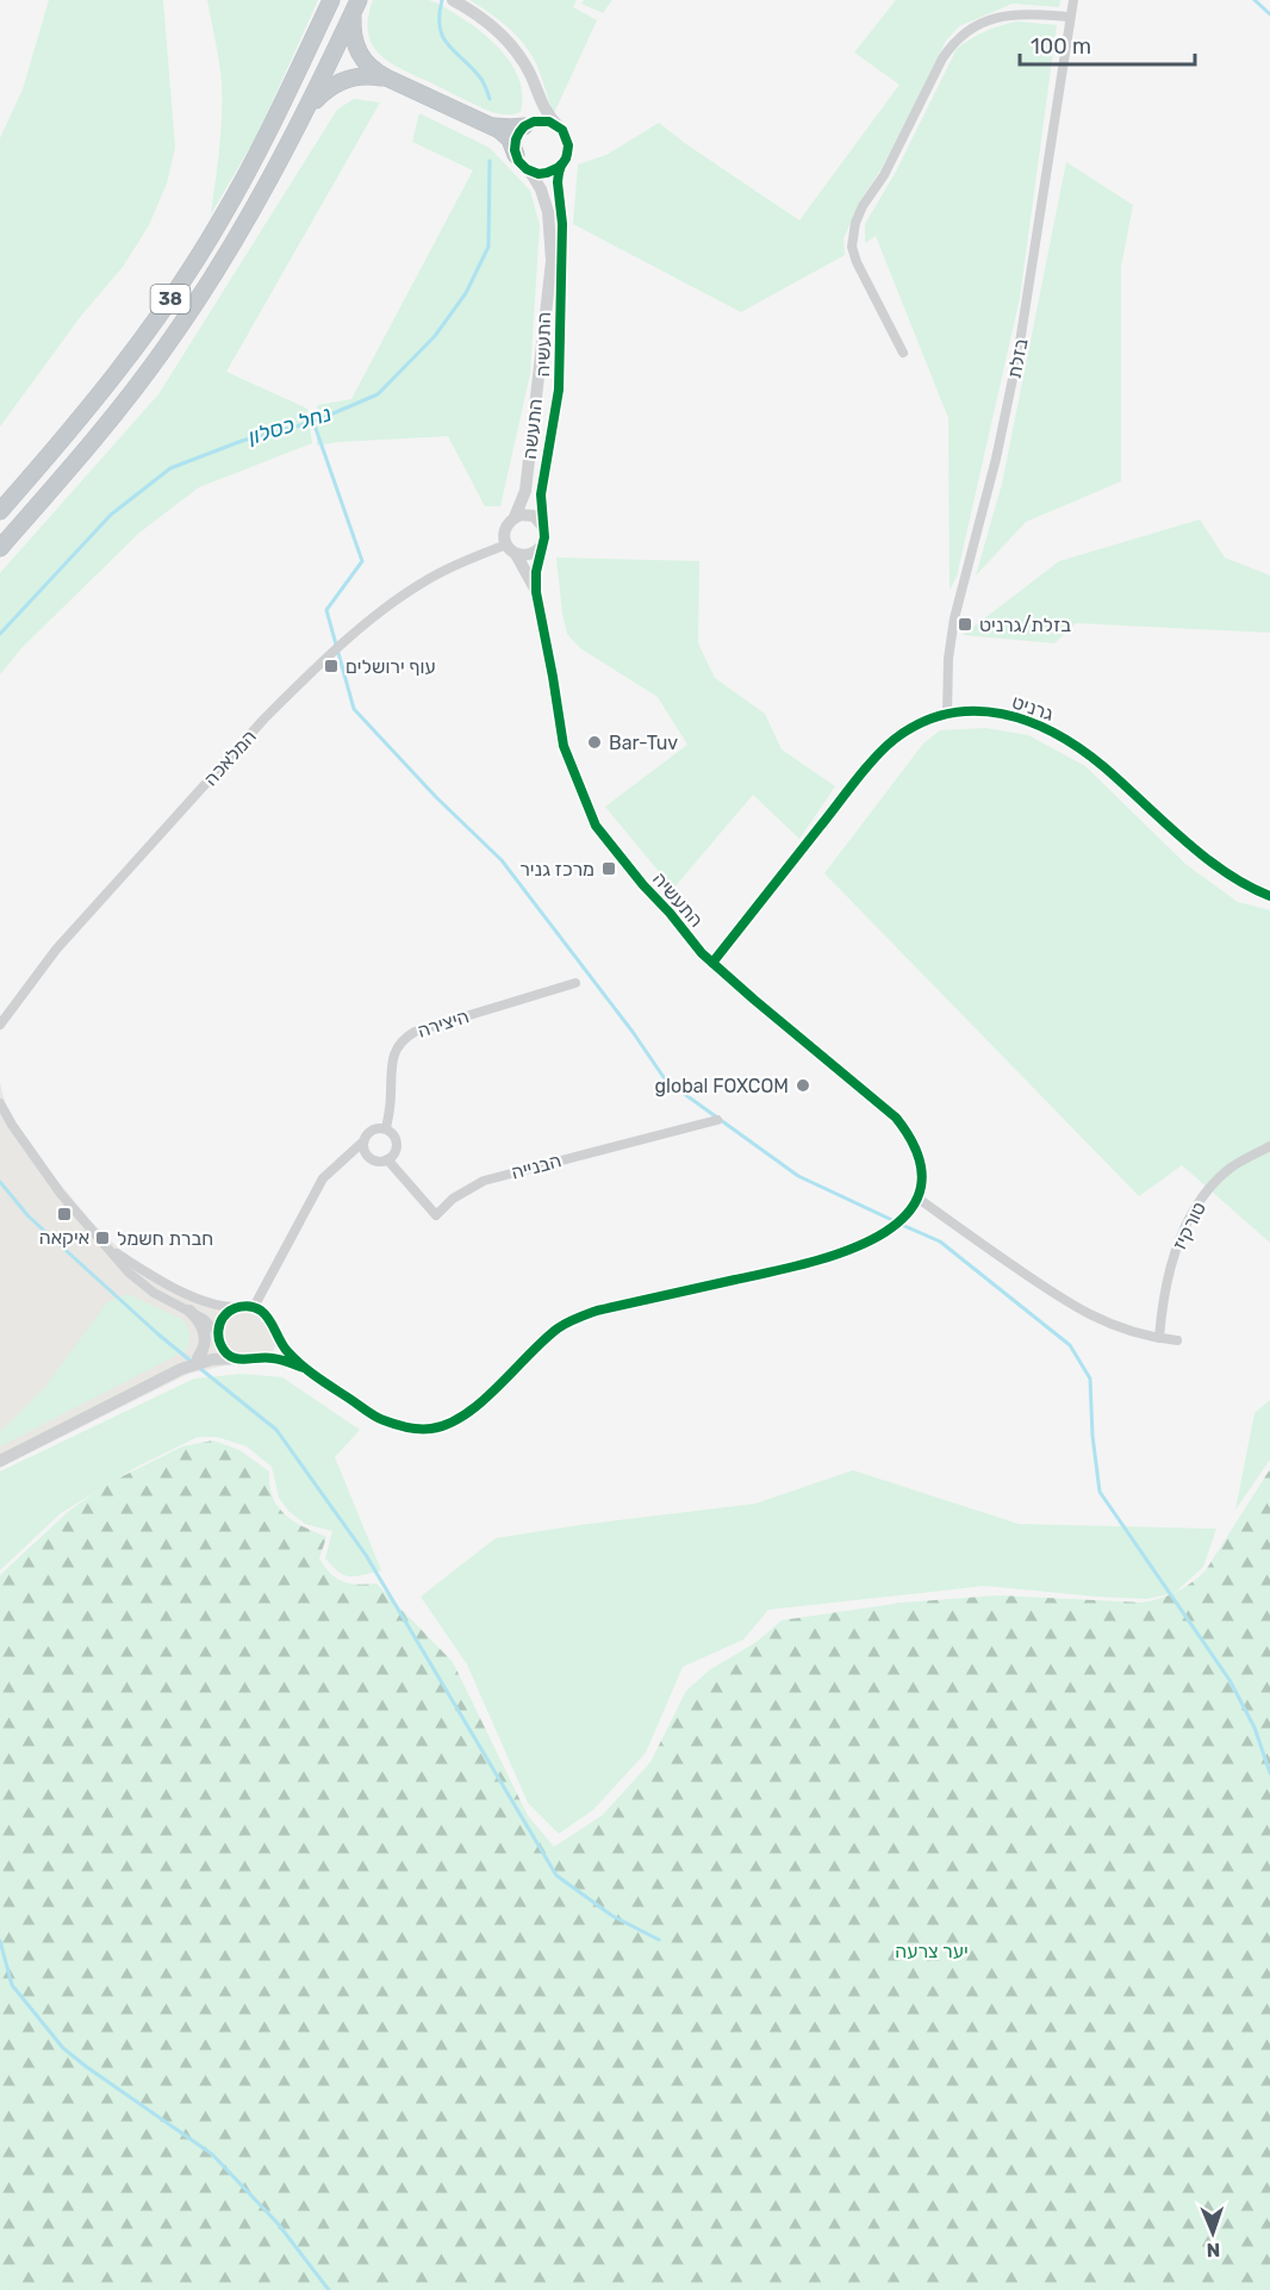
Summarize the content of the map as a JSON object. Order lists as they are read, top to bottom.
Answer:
{
  "streets": {
    "highway": ["38"],
    "street": [
      "התעשיה",
      "בזלת",
      "התעשה",
      "גרניט",
      "המלאכה",
      "היצירה",
      "הבנייה",
      "טורקיז"
    ]
  },
  "crossings": [
    ["התעשיה", "התעשה"],
    ["התעשיה", "גרניט"],
    ["התעשיה", "המלאכה"],
    ["בזלת", "גרניט"],
    ["התעשה", "המלאכה"],
    ["היצירה", "הבנייה"]
  ],
  "water": ["נחל כסלון"],
  "parks": ["יער צרעה"],
  "places": {
    "transit": [
      "בזלת/גרניט",
      "עוף ירושלים",
      "מרכז גניר",
      "איקאה",
      "חברת חשמל"
    ],
    "other": ["Bar-Tuv", "global FOXCOM"]
  },
  "scale_bar": "100 m",
  "north": "bottom"
}
